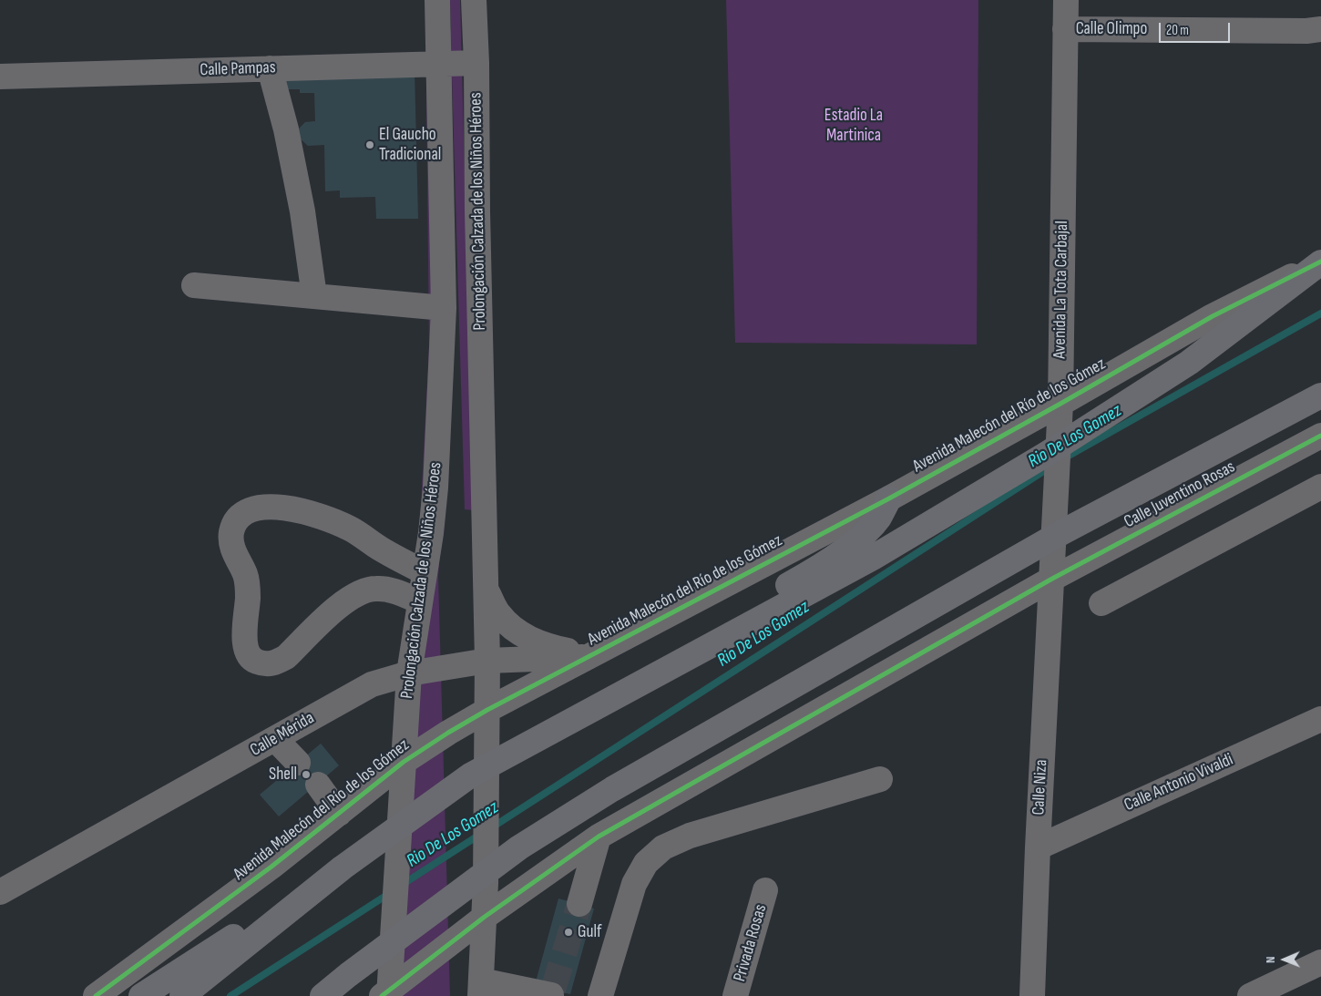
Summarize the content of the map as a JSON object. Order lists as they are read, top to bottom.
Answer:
{
  "streets": {
    "main road": ["Avenida Malecón del Río de los Gómez"],
    "street": [
      "Calle Olimpo",
      "Calle Pampas",
      "Prolongación Calzada de los Niños Héroes",
      "Avenida La Tota Carbajal",
      "Calle Juventino Rosas",
      "Calle Mérida",
      "Calle Antonio Vivaldi",
      "Calle Niza",
      "Privada Rosas"
    ]
  },
  "crossings": [
    ["Calle Olimpo", "Avenida La Tota Carbajal"],
    ["Calle Pampas", "Prolongación Calzada de los Niños Héroes"],
    ["Prolongación Calzada de los Niños Héroes", "Avenida Malecón del Río de los Gómez"],
    ["Prolongación Calzada de los Niños Héroes", "Calle Mérida"],
    ["Avenida La Tota Carbajal", "Avenida Malecón del Río de los Gómez"],
    ["Avenida La Tota Carbajal", "Calle Juventino Rosas"],
    ["Avenida La Tota Carbajal", "Calle Niza"],
    ["Avenida Malecón del Río de los Gómez", "Calle Mérida"],
    ["Calle Juventino Rosas", "Calle Niza"],
    ["Calle Antonio Vivaldi", "Calle Niza"]
  ],
  "water": ["Rio De Los Gomez"],
  "parks": ["Estadio La Martinica"],
  "places": ["El Gaucho Tradicional", "Shell", "Gulf"],
  "scale_bar": "20 m",
  "north": "left"
}
